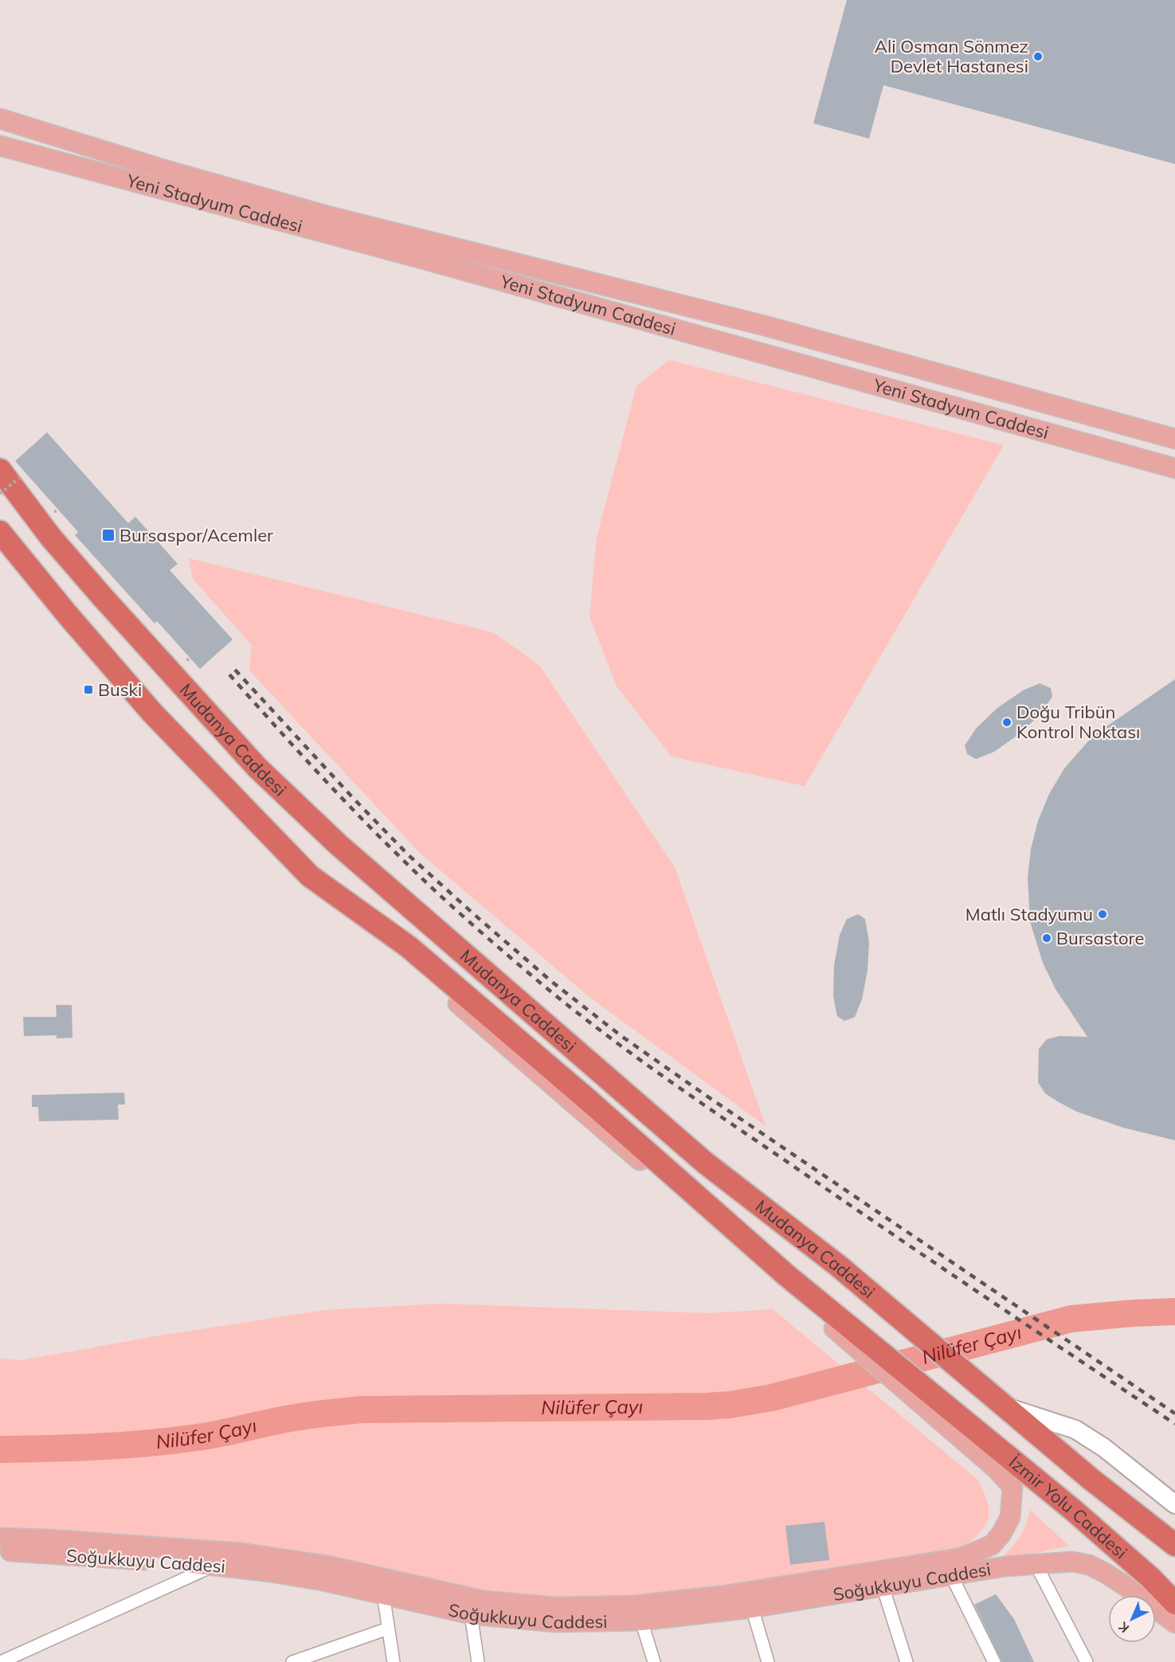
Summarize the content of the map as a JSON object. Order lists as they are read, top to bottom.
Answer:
{
  "streets": {
    "highway": ["Mudanya Caddesi", "İzmir Yolu Caddesi"],
    "main road": ["Yeni Stadyum Caddesi", "Soğukkuyu Caddesi"]
  },
  "crossings": [
    ["Mudanya Caddesi", "İzmir Yolu Caddesi"],
    ["Mudanya Caddesi", "Soğukkuyu Caddesi"]
  ],
  "water": ["Nilüfer Çayı"],
  "places": {
    "other": [
      "Ali Osman Sönmez Devlet Hastanesi",
      "Doğu Tribün Kontrol Noktası",
      "Matlı Stadyumu",
      "Bursastore"
    ],
    "transit": ["Bursaspor/Acemler", "Buski"]
  },
  "north": "bottom left"
}
